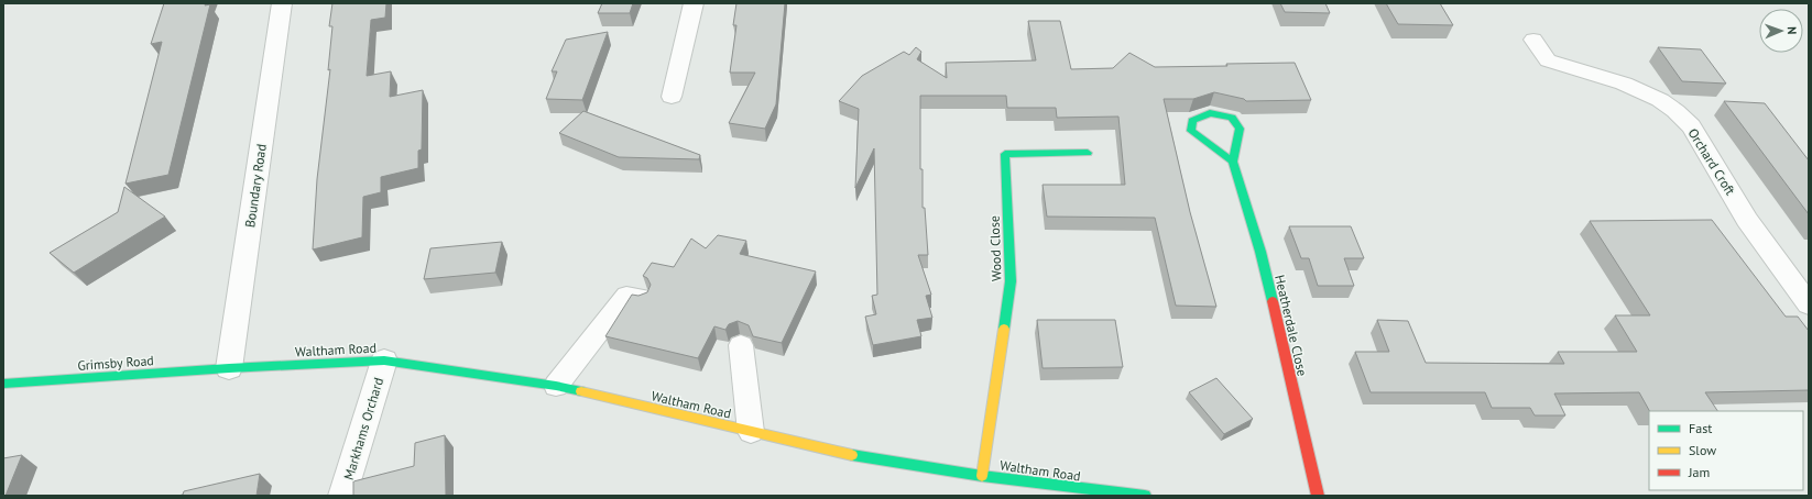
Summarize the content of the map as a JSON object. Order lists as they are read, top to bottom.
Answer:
{
  "streets": {
    "street": [
      "Orchard Croft",
      "Boundary Road",
      "Wood Close",
      "Heatherdale Close",
      "Waltham Road",
      "Grimsby Road",
      "Markhams Orchard"
    ]
  },
  "crossings": [
    ["Boundary Road", "Waltham Road"],
    ["Boundary Road", "Grimsby Road"],
    ["Wood Close", "Waltham Road"],
    ["Waltham Road", "Grimsby Road"],
    ["Waltham Road", "Markhams Orchard"]
  ],
  "legend": ["Fast", "Slow", "Jam"],
  "north": "right"
}
